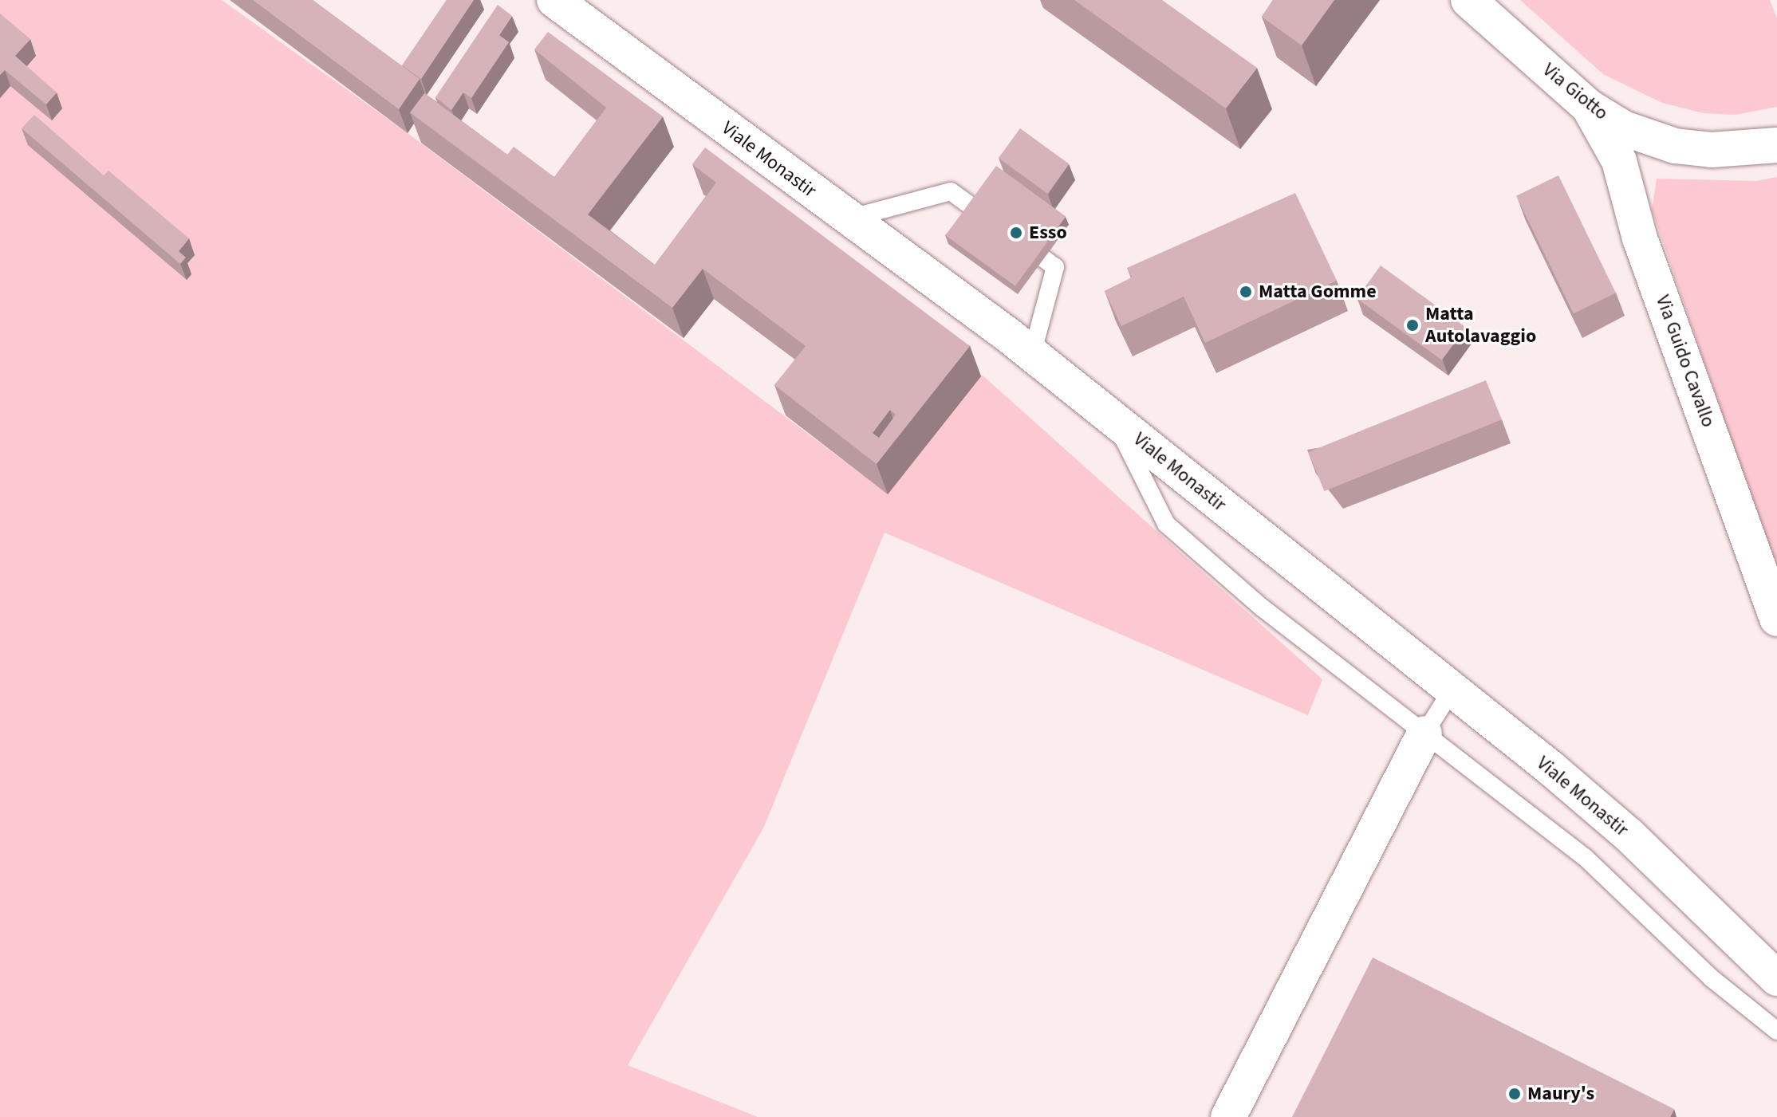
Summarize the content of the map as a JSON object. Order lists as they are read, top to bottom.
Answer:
{
  "streets": {
    "main road": ["Via Giotto", "Viale Monastir", "Via Guido Cavallo"]
  },
  "crossings": [
    ["Via Giotto", "Via Guido Cavallo"]
  ],
  "places": [
    "Esso",
    "Matta Gomme",
    "Matta Autolavaggio",
    "Maury's"
  ]
}
